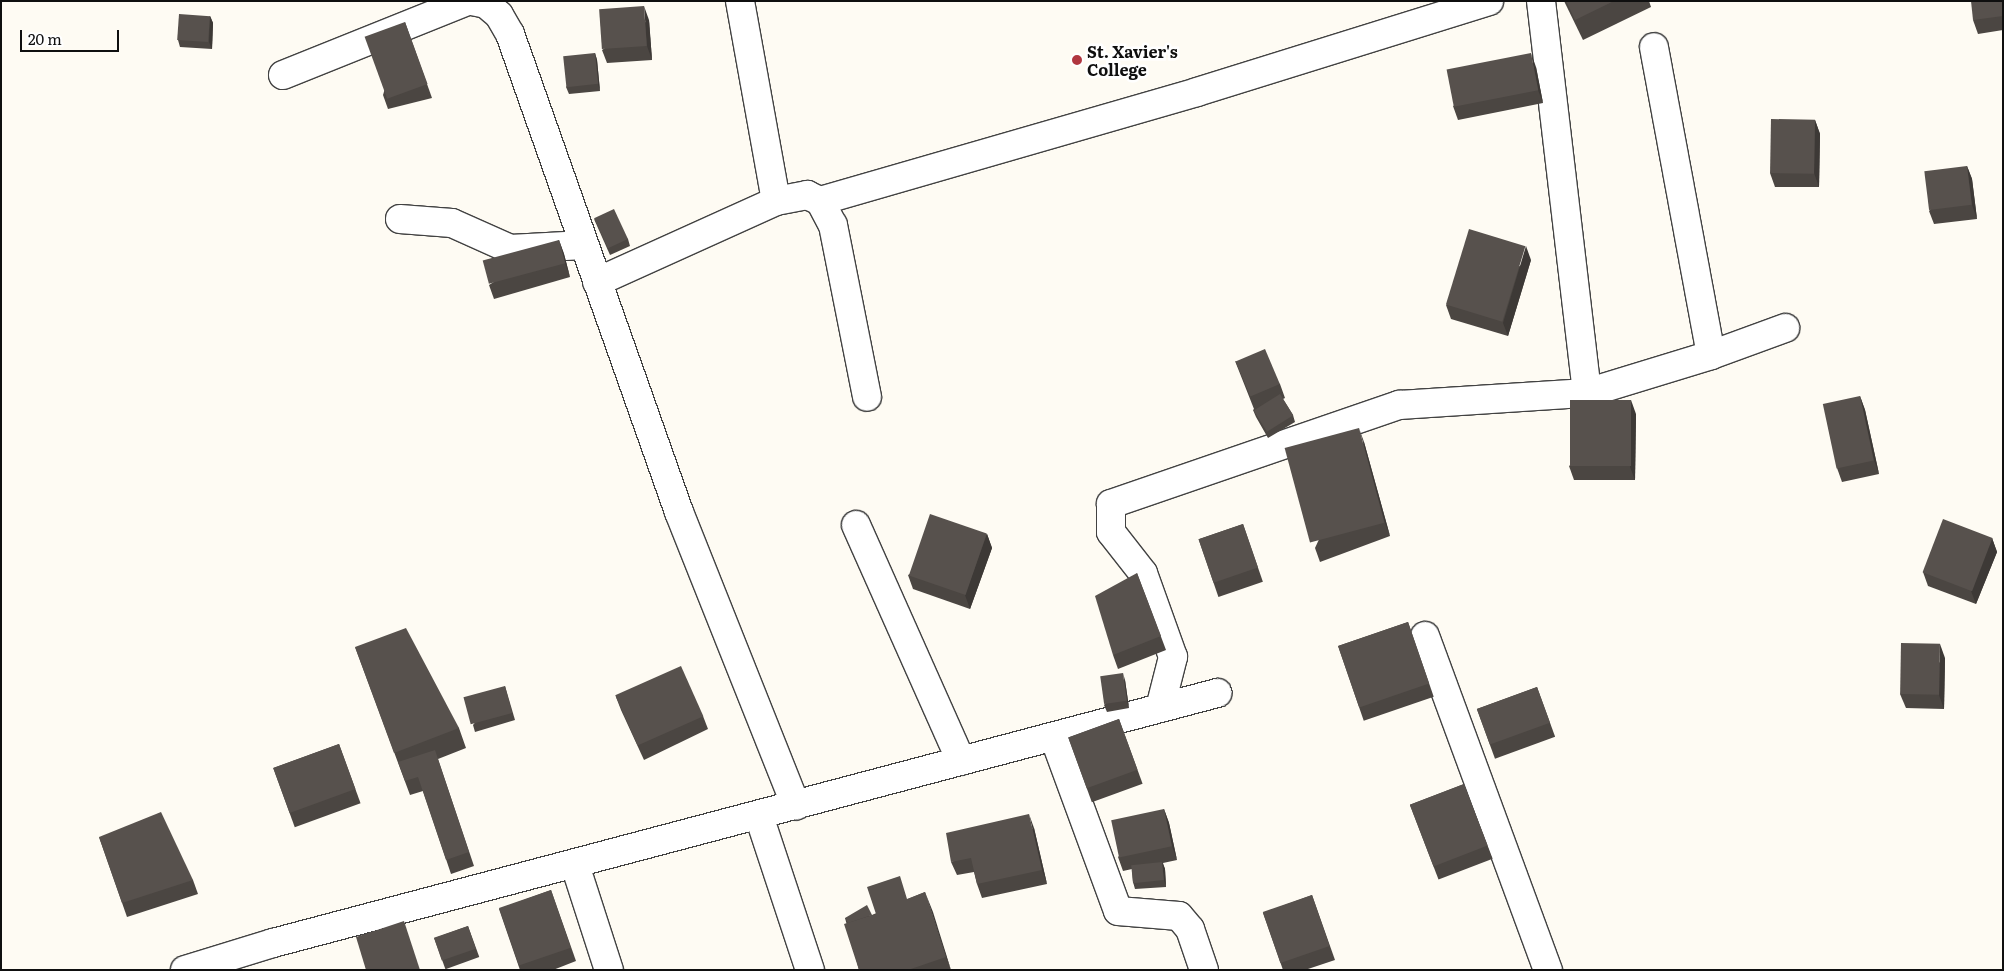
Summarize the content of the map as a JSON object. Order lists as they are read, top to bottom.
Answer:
{
  "places": ["St. Xavier's College"],
  "scale_bar": "20 m"
}
